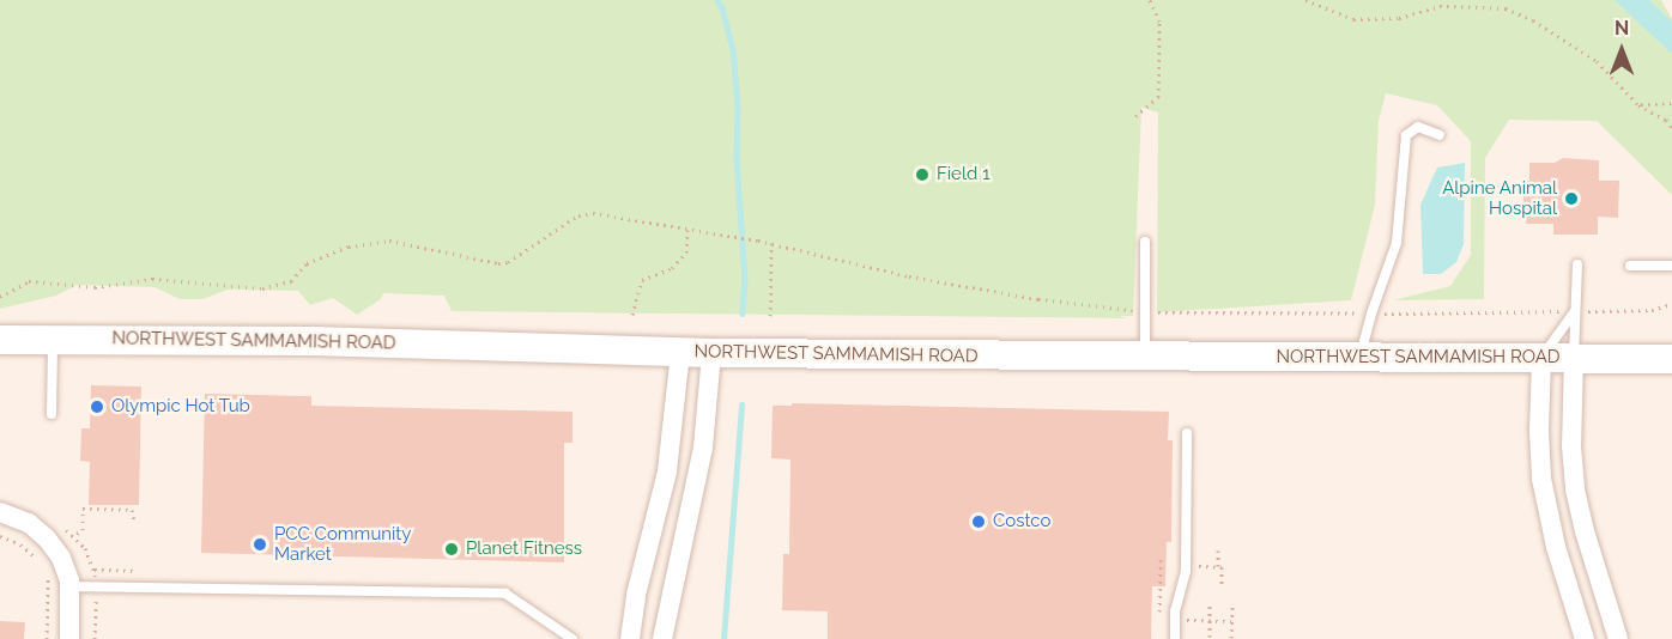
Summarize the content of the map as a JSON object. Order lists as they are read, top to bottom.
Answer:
{
  "streets": {
    "main road": ["NORTHWEST SAMMAMISH ROAD"]
  },
  "places": [
    "Field 1",
    "Alpine Animal Hospital",
    "Olympic Hot Tub",
    "Costco",
    "PCC Community Market",
    "Planet Fitness"
  ],
  "north": "top"
}
